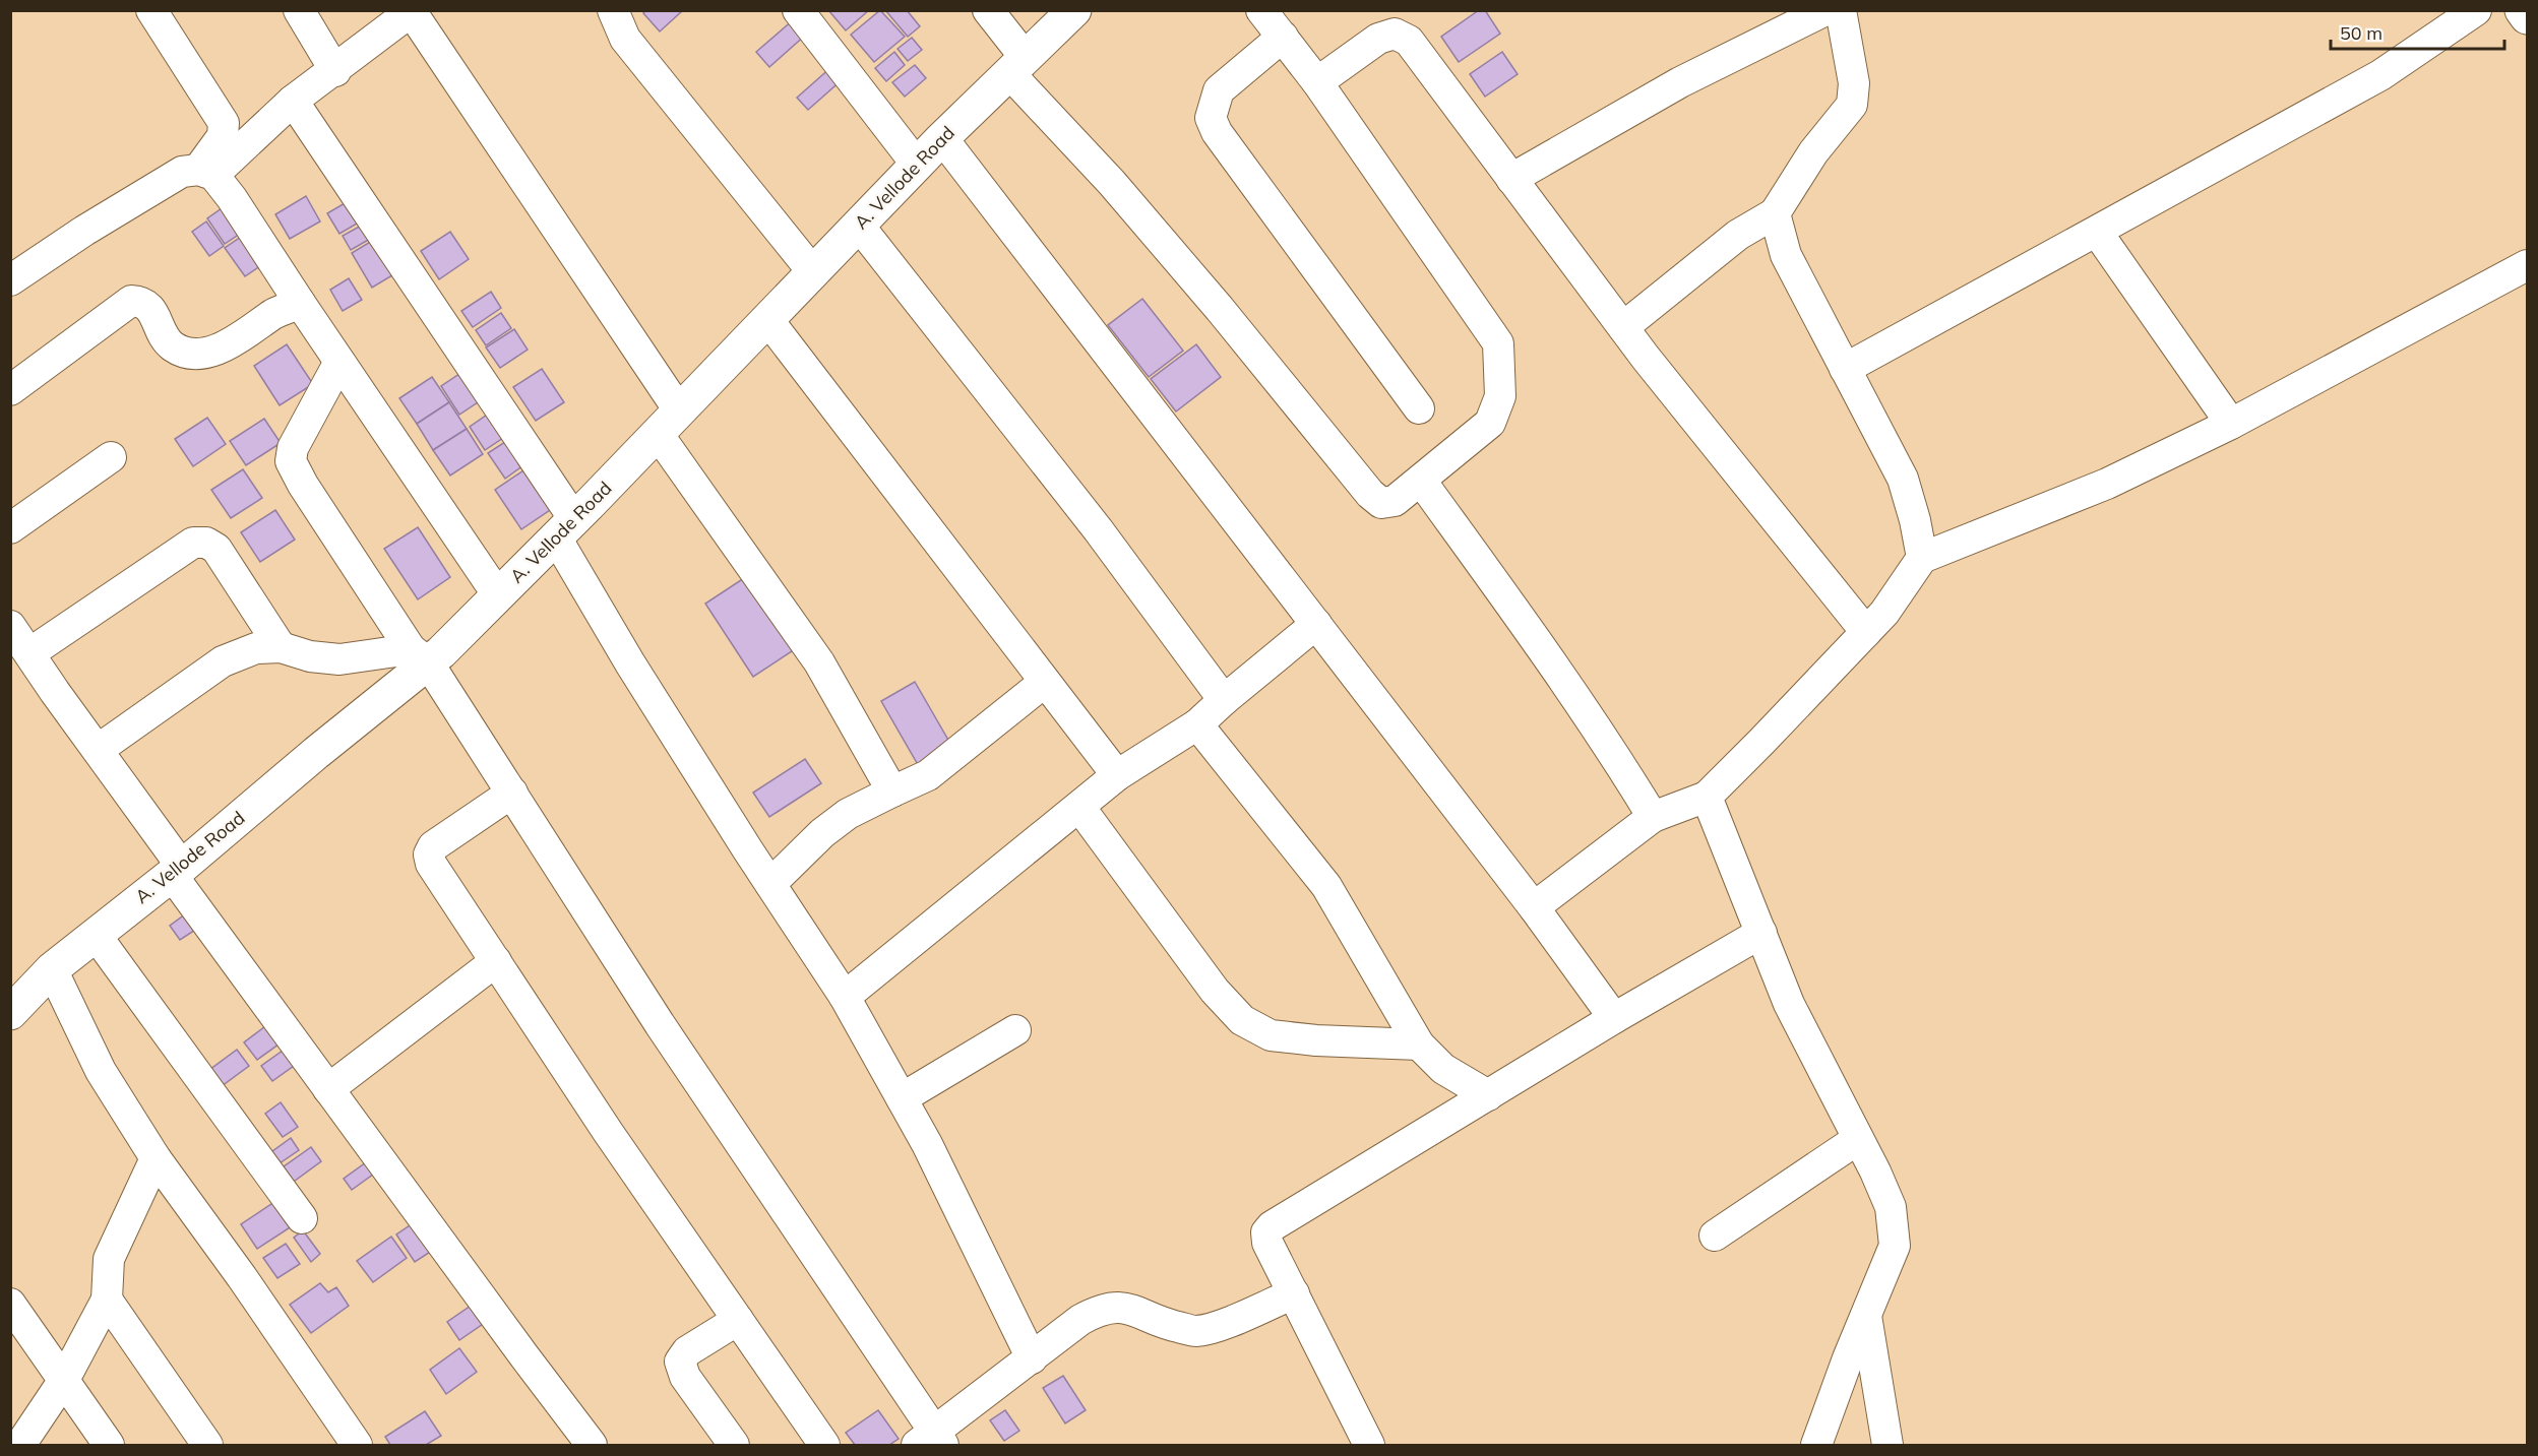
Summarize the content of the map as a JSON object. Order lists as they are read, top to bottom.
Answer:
{
  "streets": {
    "main road": ["A. Vellode Road"]
  },
  "scale_bar": "50 m"
}
